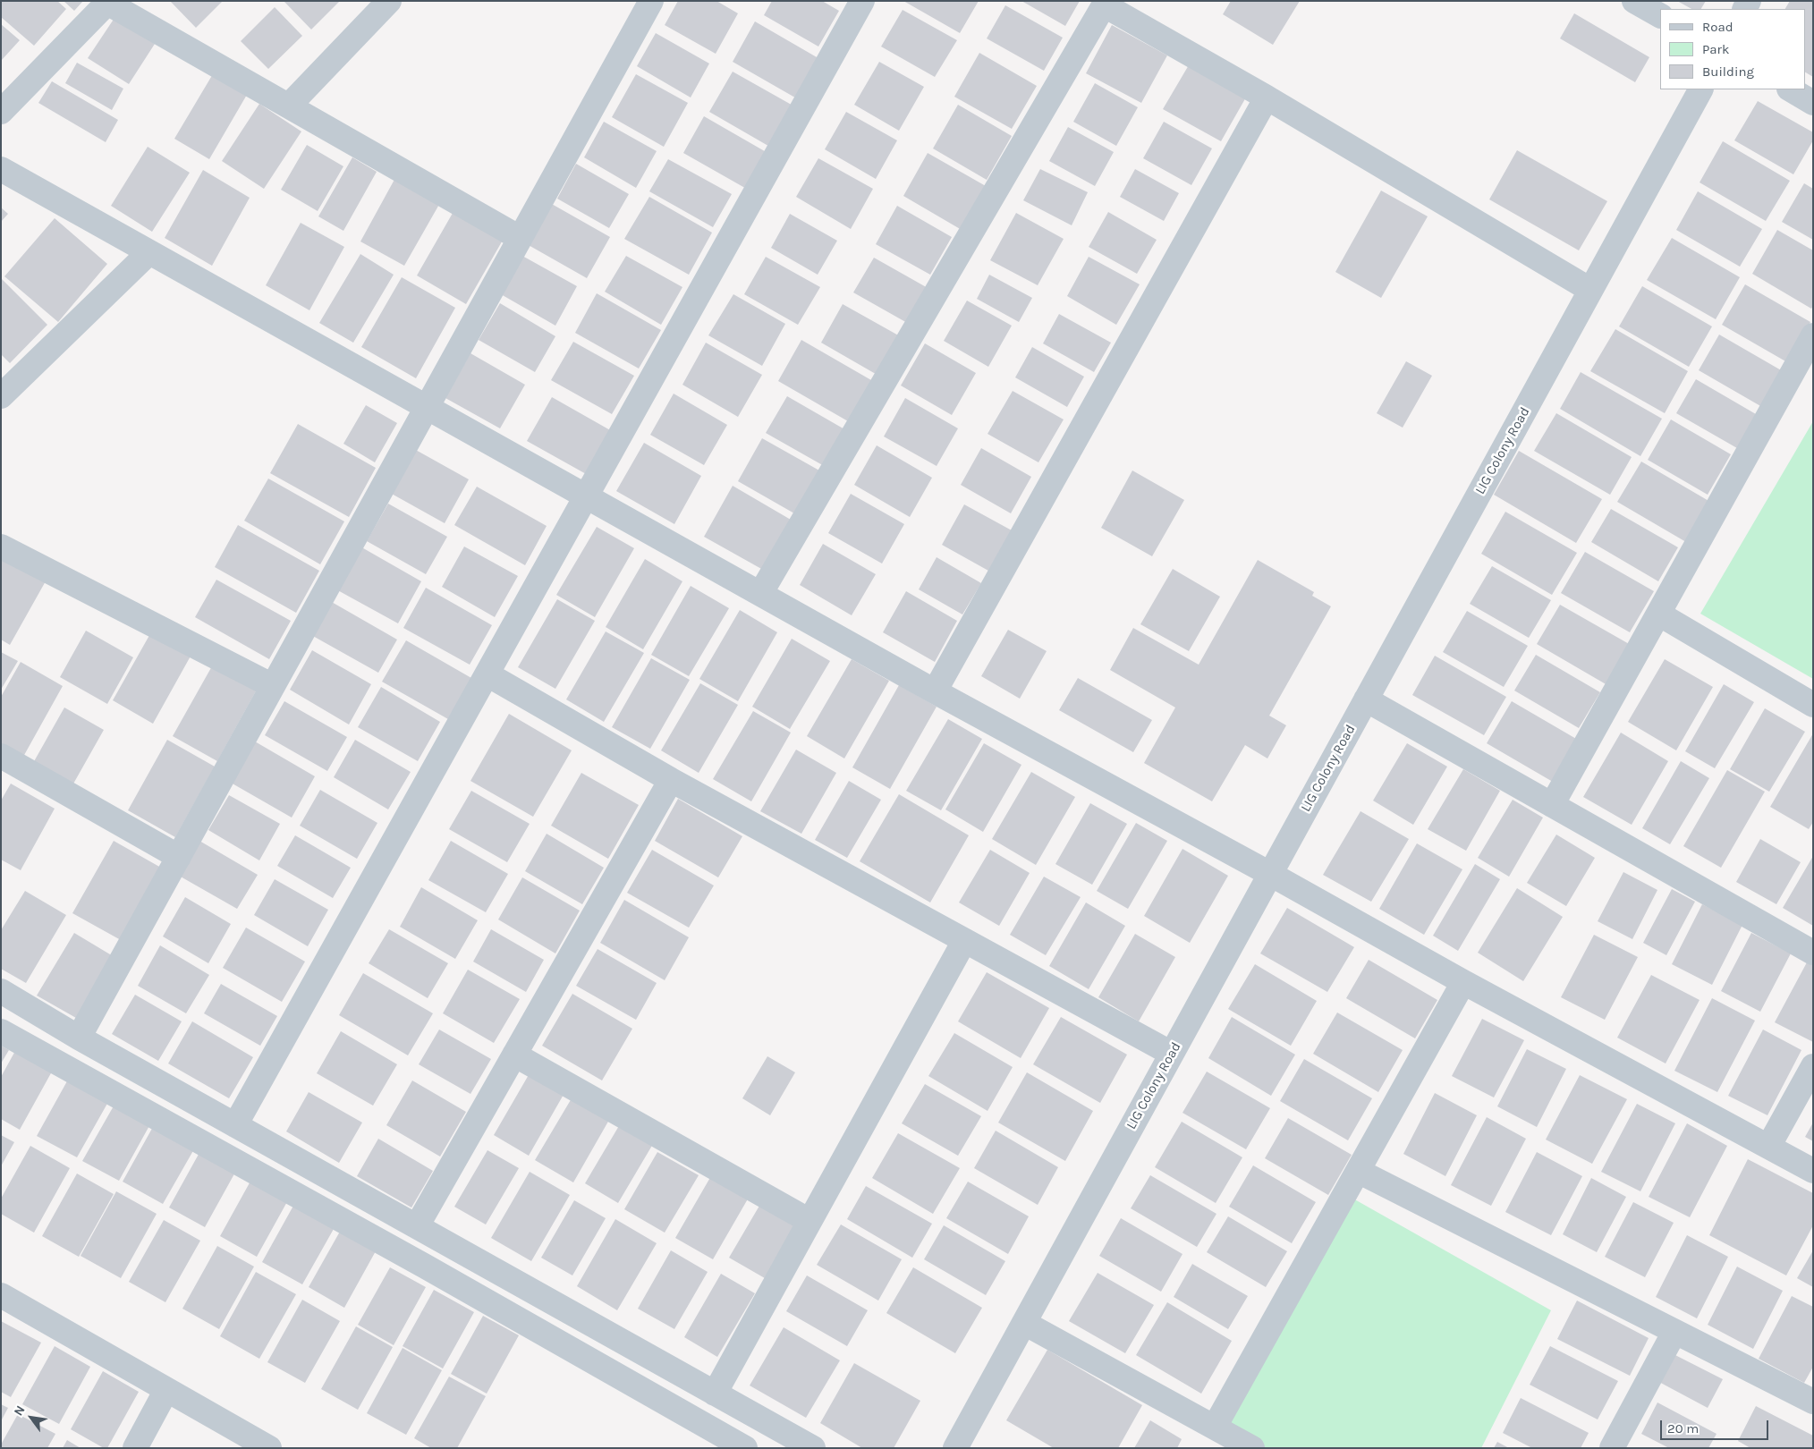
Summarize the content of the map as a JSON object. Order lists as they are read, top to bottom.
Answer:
{
  "streets": {
    "street": ["LIG Colony Road"]
  },
  "legend": ["Road", "Park", "Building"],
  "scale_bar": "20 m",
  "north": "top left"
}
